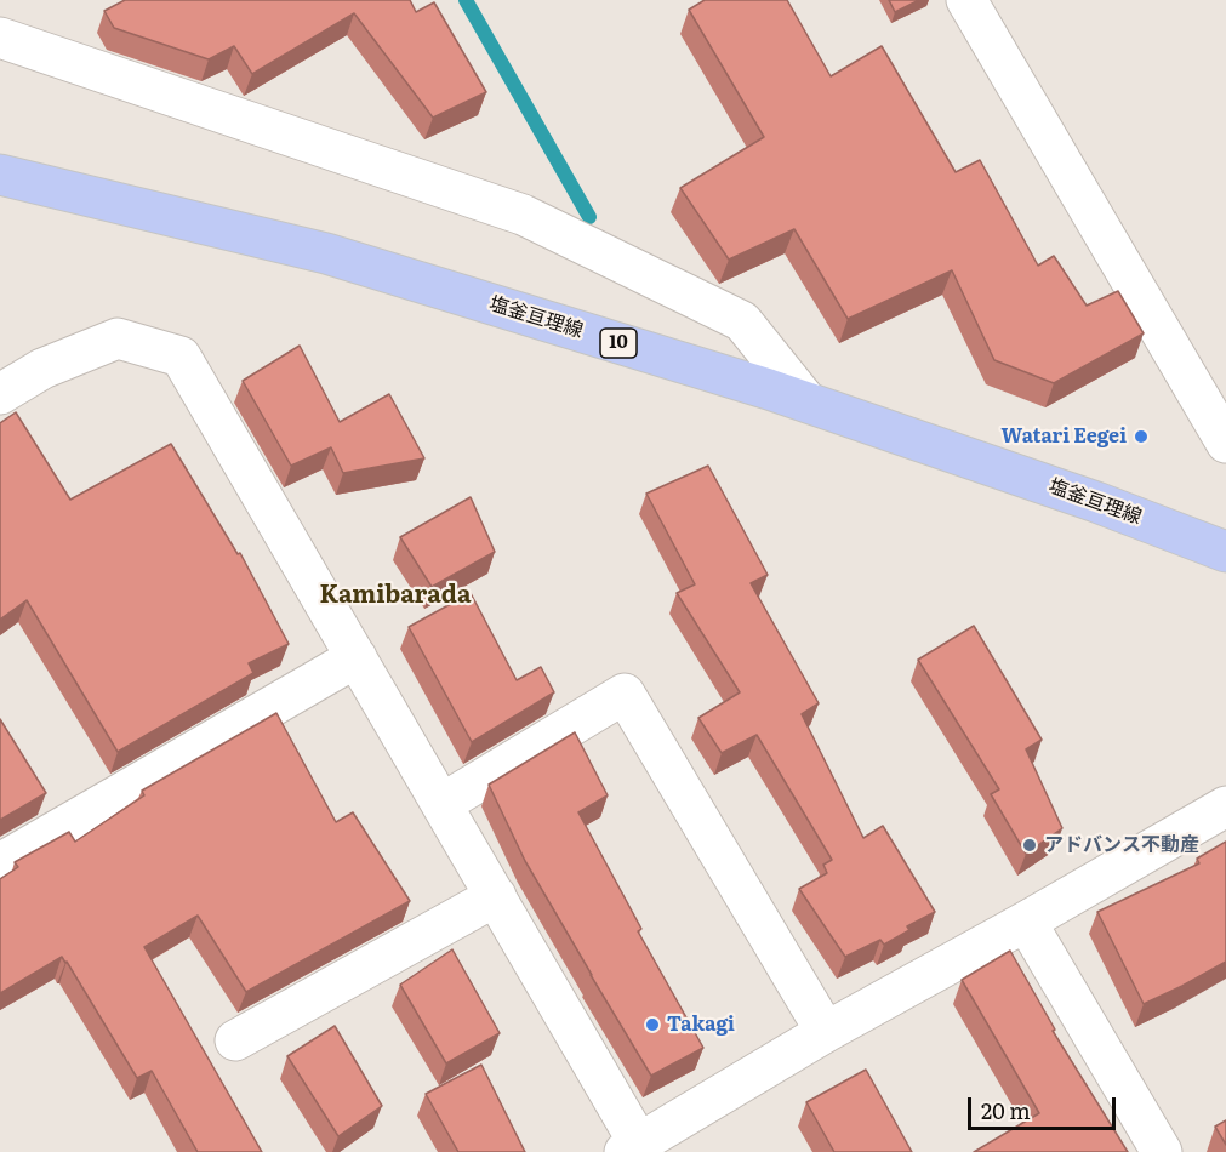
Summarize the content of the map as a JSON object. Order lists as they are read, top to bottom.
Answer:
{
  "streets": {
    "main road": ["塩釜亘理線", "10"]
  },
  "districts": ["Kamibarada"],
  "places": ["Watari Eegei", "アドバンス不動産", "Takagi"],
  "scale_bar": "20 m"
}
